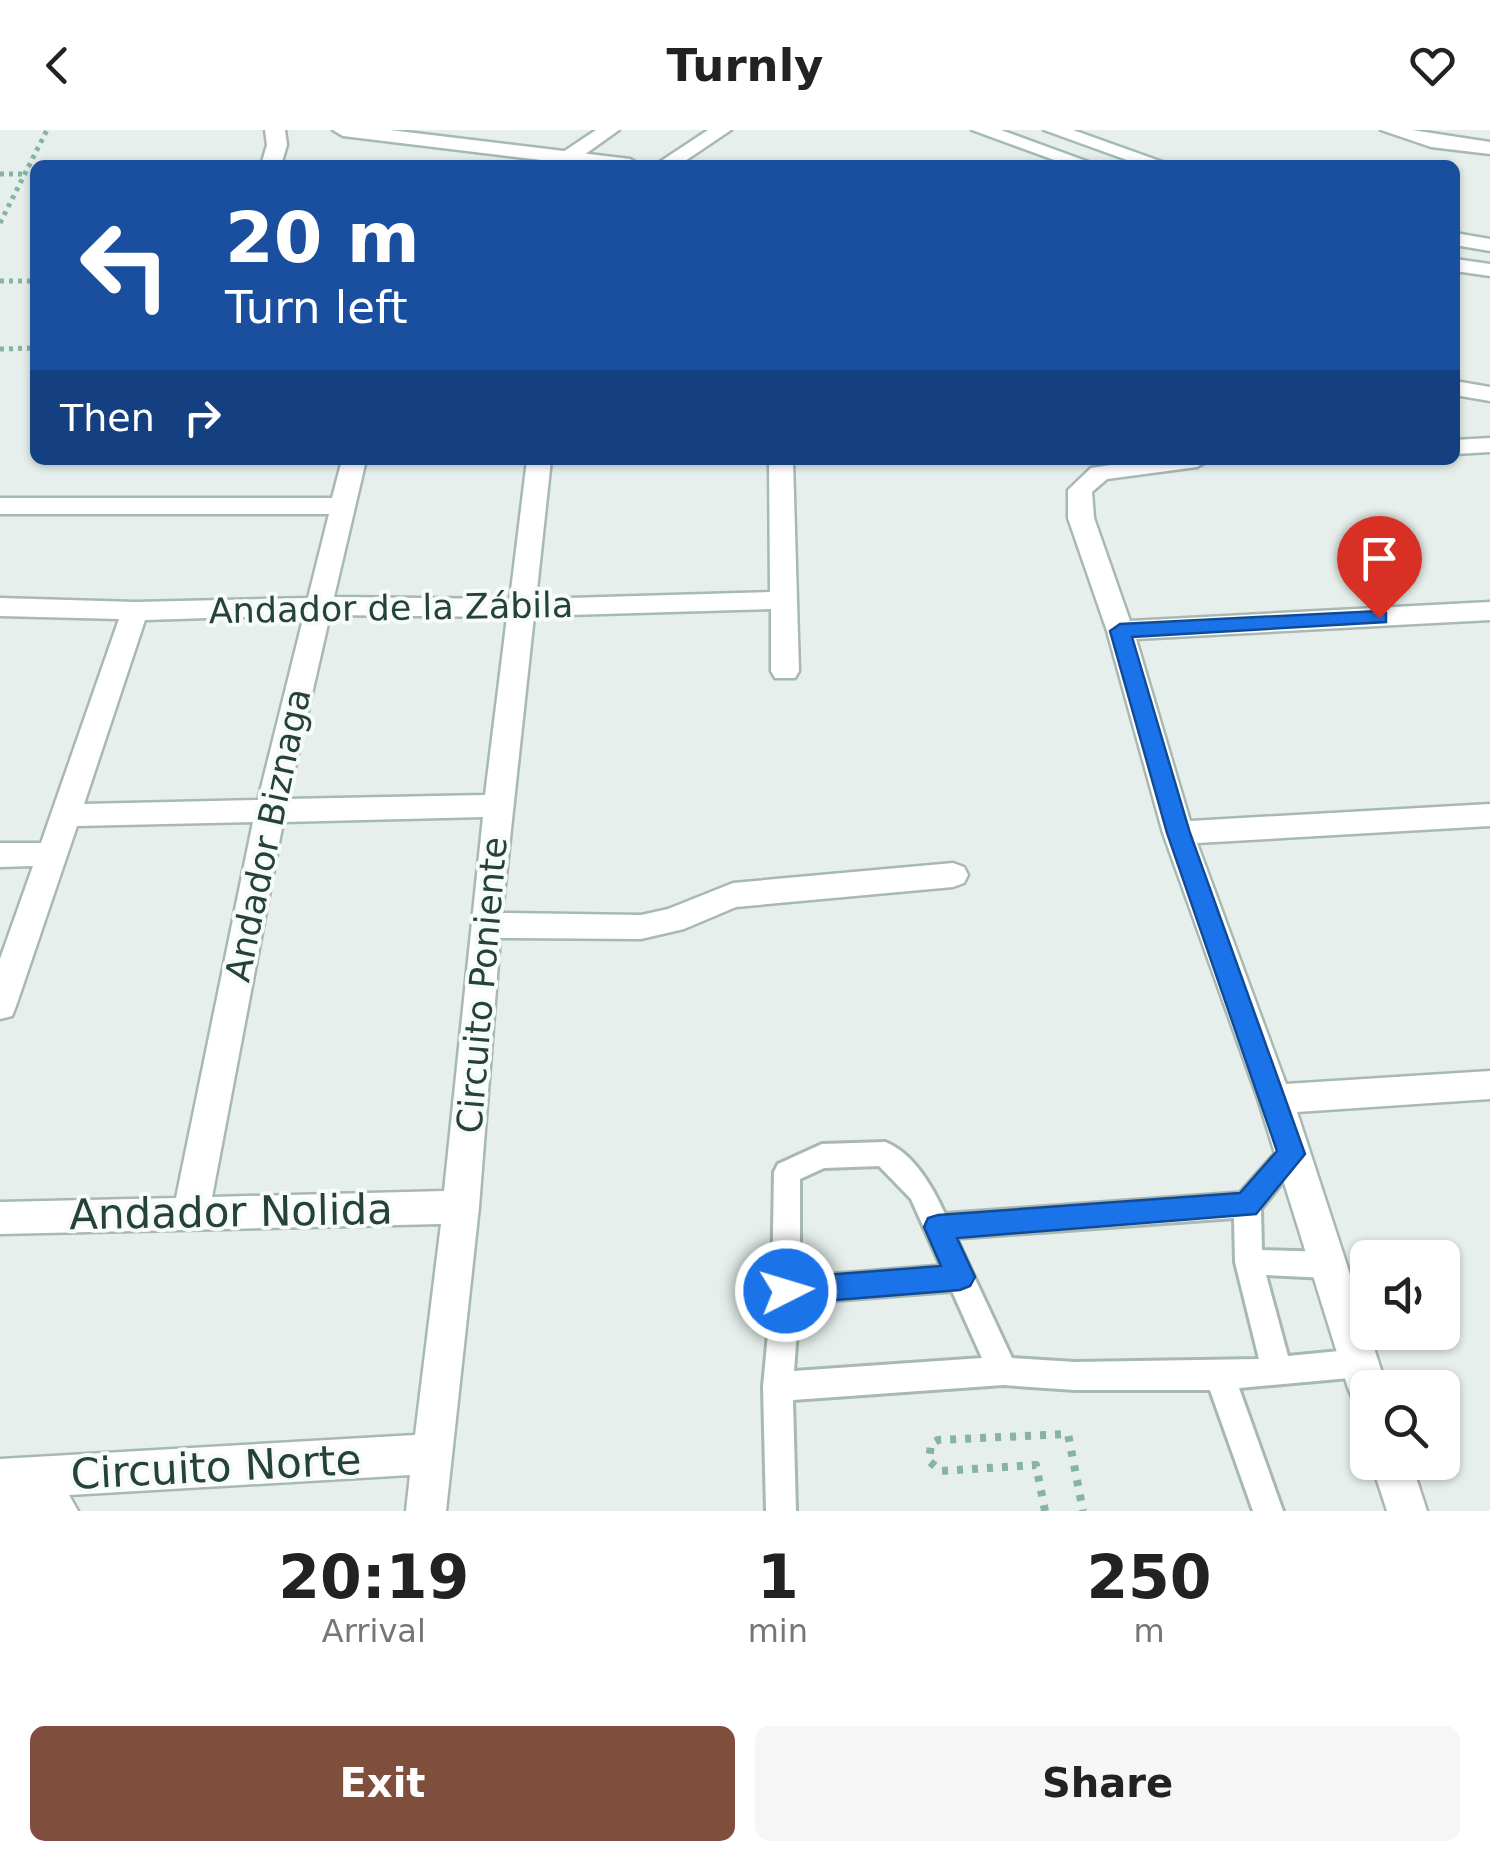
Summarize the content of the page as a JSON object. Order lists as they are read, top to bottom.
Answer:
{
  "streets": {
    "street": [
      "Andador de la Zábila",
      "Andador Biznaga",
      "Circuito Poniente",
      "Andador Nolida",
      "Circuito Norte"
    ]
  },
  "crossings": [
    ["Andador de la Zábila", "Andador Biznaga"],
    ["Andador de la Zábila", "Circuito Poniente"],
    ["Andador Biznaga", "Andador Nolida"],
    ["Circuito Poniente", "Andador Nolida"],
    ["Circuito Poniente", "Circuito Norte"]
  ],
  "page": {
    "header": "Turnly",
    "turn": ["20 m", "Turn left"],
    "then": "Then",
    "eta": [
      "20:19",
      "Arrival",
      "1",
      "min",
      "250",
      "m"
    ],
    "buttons": ["Exit", "Share"]
  }
}
